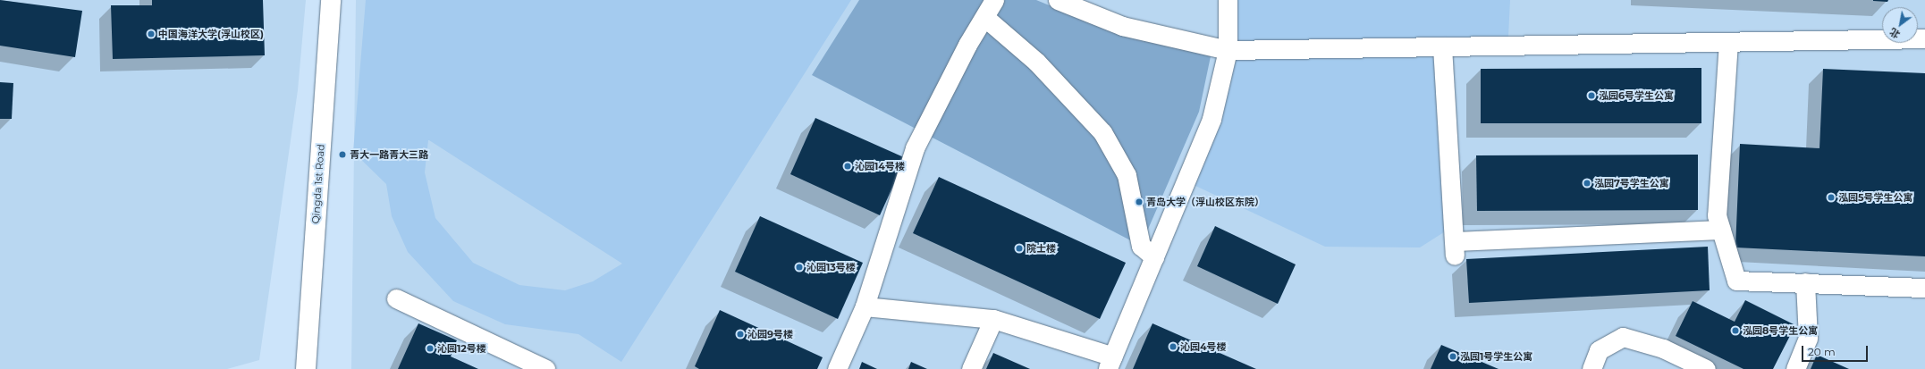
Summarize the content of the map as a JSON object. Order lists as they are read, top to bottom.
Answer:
{
  "streets": {
    "street": ["Qingda 1st Road"]
  },
  "places": [
    "中国海洋大学(浮山校区)",
    "泓园6号学生公寓",
    "青大一路青大三路",
    "沁园14号楼",
    "泓园7号学生公寓",
    "泓园5号学生公寓",
    "青岛大学（浮山校区东院）",
    "院士楼",
    "沁园13号楼",
    "泓园8号学生公寓",
    "沁园9号楼",
    "沁园4号楼",
    "沁园12号楼",
    "泓园1号学生公寓"
  ],
  "scale_bar": "20 m",
  "north": "bottom left"
}
